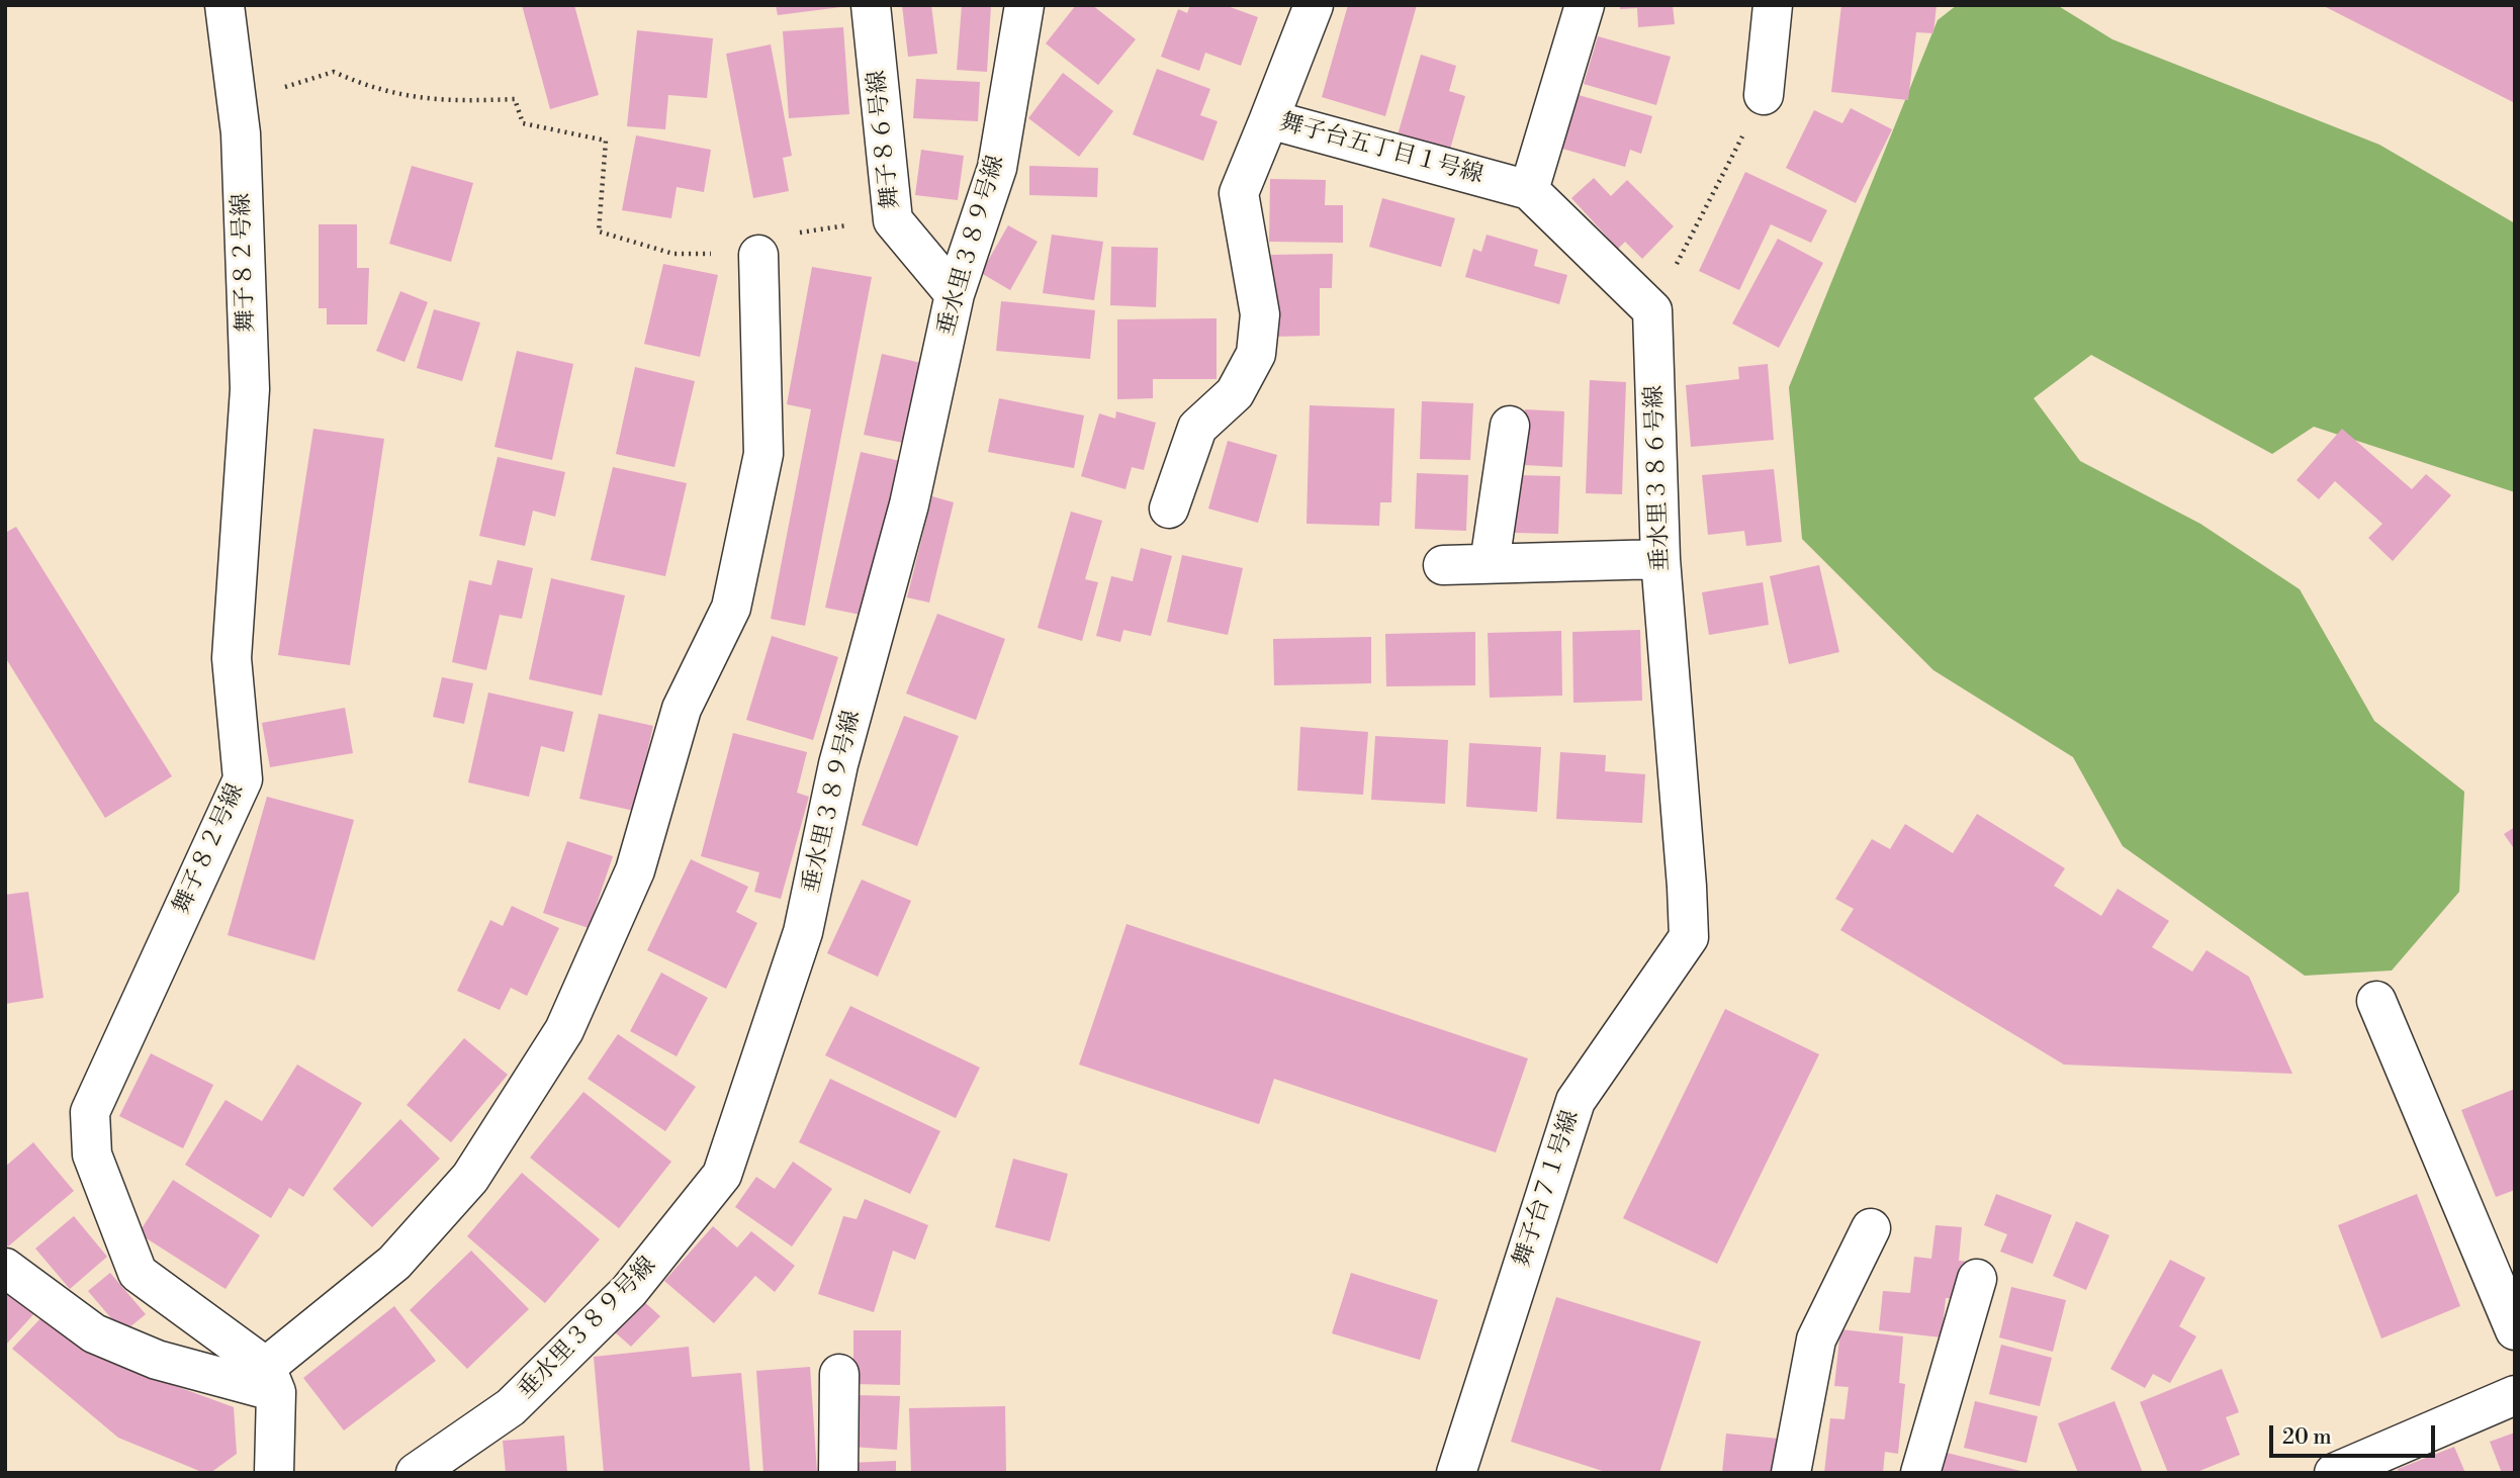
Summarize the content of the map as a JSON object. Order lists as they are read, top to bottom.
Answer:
{
  "streets": {
    "street": [
      "舞子８６号線",
      "舞子台五丁目１号線",
      "垂水里３８９号線",
      "舞子８２号線",
      "垂水里３８６号線",
      "舞子台７１号線"
    ]
  },
  "crossings": [
    ["舞子８６号線", "垂水里３８９号線"],
    ["舞子台五丁目１号線", "垂水里３８６号線"],
    ["垂水里３８６号線", "舞子台７１号線"]
  ],
  "scale_bar": "20 m"
}
